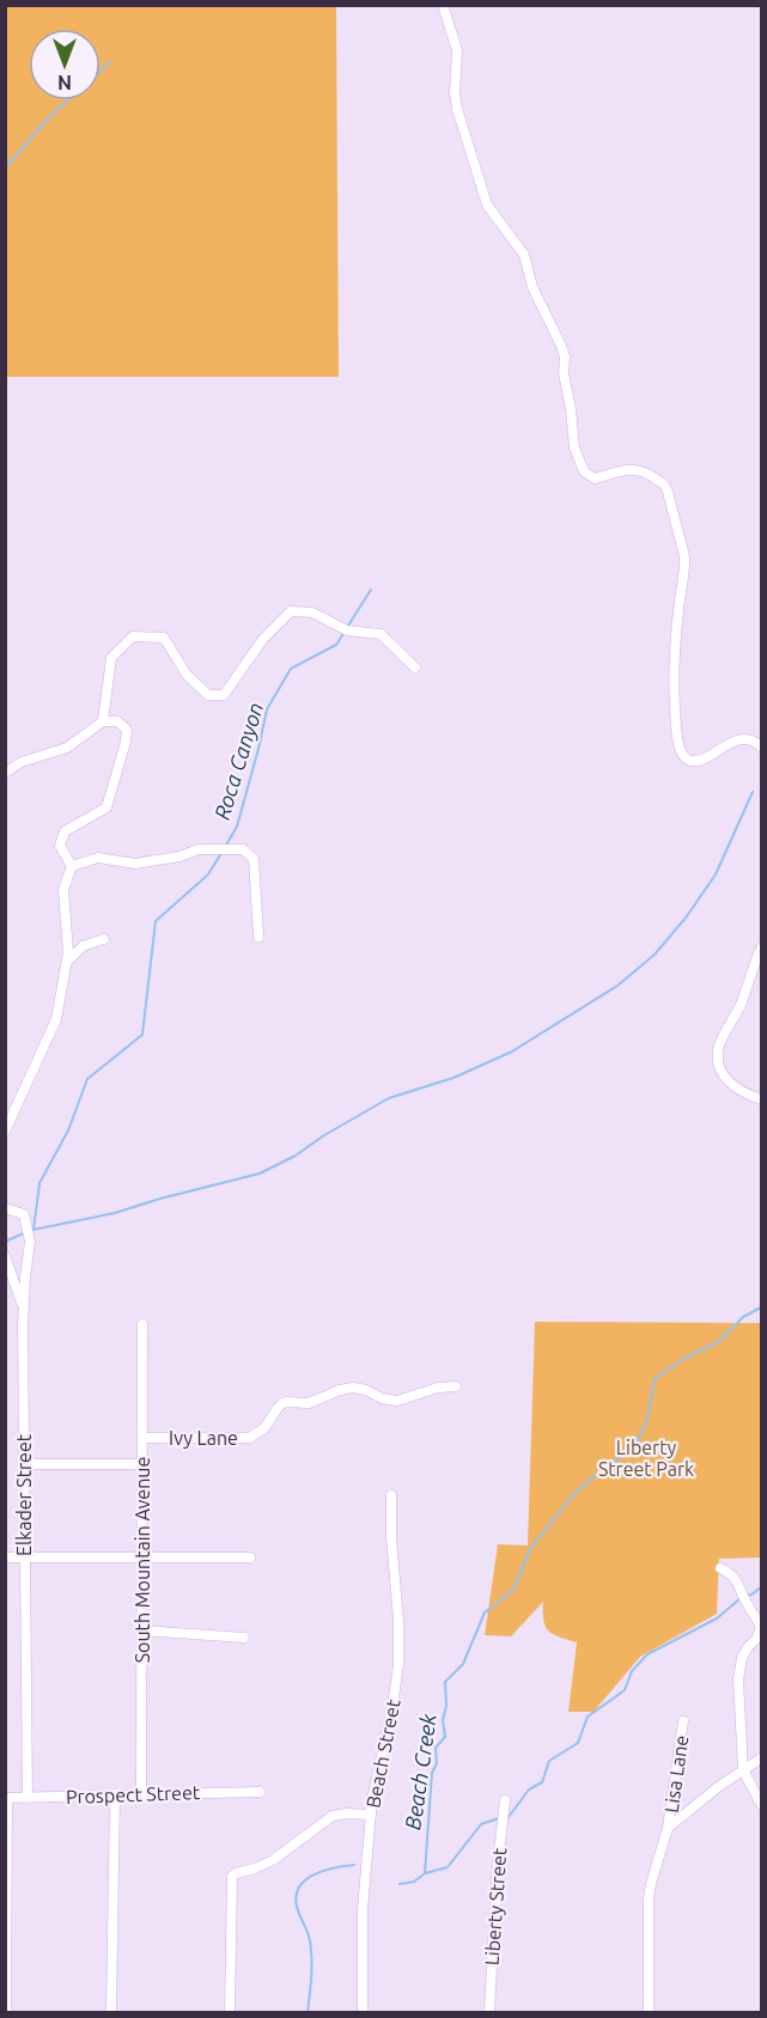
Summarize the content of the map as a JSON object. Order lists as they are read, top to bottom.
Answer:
{
  "streets": {
    "street": [
      "Ivy Lane",
      "Elkader Street",
      "South Mountain Avenue",
      "Beach Street",
      "Lisa Lane",
      "Prospect Street",
      "Liberty Street"
    ]
  },
  "crossings": [
    ["Ivy Lane", "Elkader Street"],
    ["Ivy Lane", "South Mountain Avenue"],
    ["Elkader Street", "Prospect Street"],
    ["South Mountain Avenue", "Prospect Street"]
  ],
  "water": ["Roca Canyon", "Beach Creek"],
  "parks": ["Liberty Street Park"],
  "north": "bottom"
}
